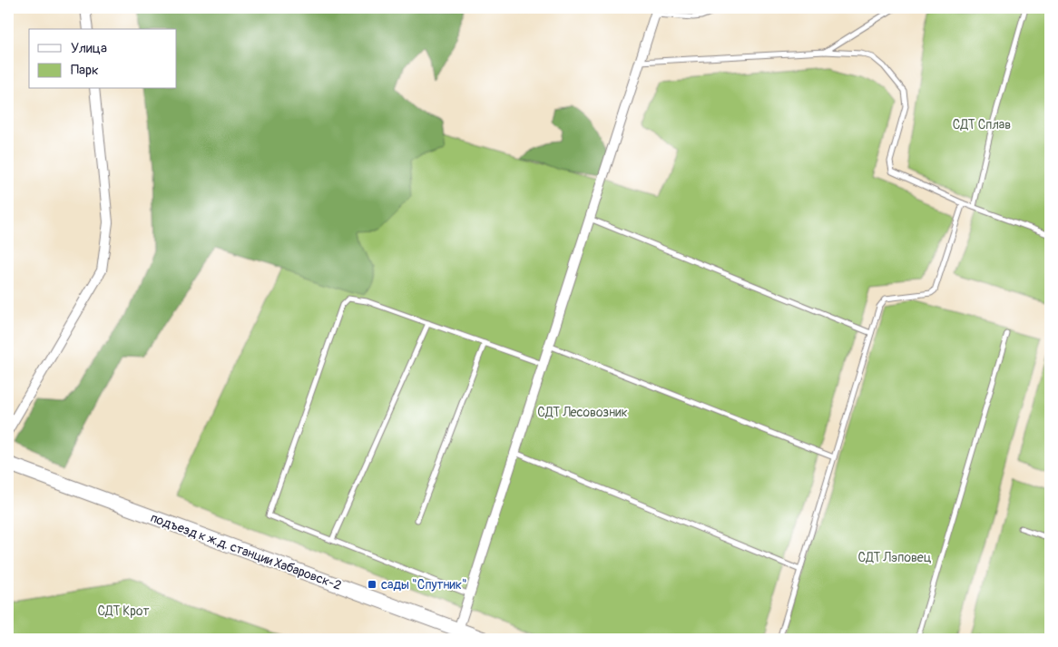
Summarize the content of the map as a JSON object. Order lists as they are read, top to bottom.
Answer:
{
  "streets": {
    "street": ["подъезд к ж.д. станции Хабаровск-2"]
  },
  "parks": [
    "СДТ Сплав",
    "СДТ Лесовозник",
    "СДТ Лэповец",
    "СДТ Крот"
  ],
  "places": {
    "transit": ["сады \"Спутник\""]
  },
  "legend": ["Улица", "Парк"]
}
